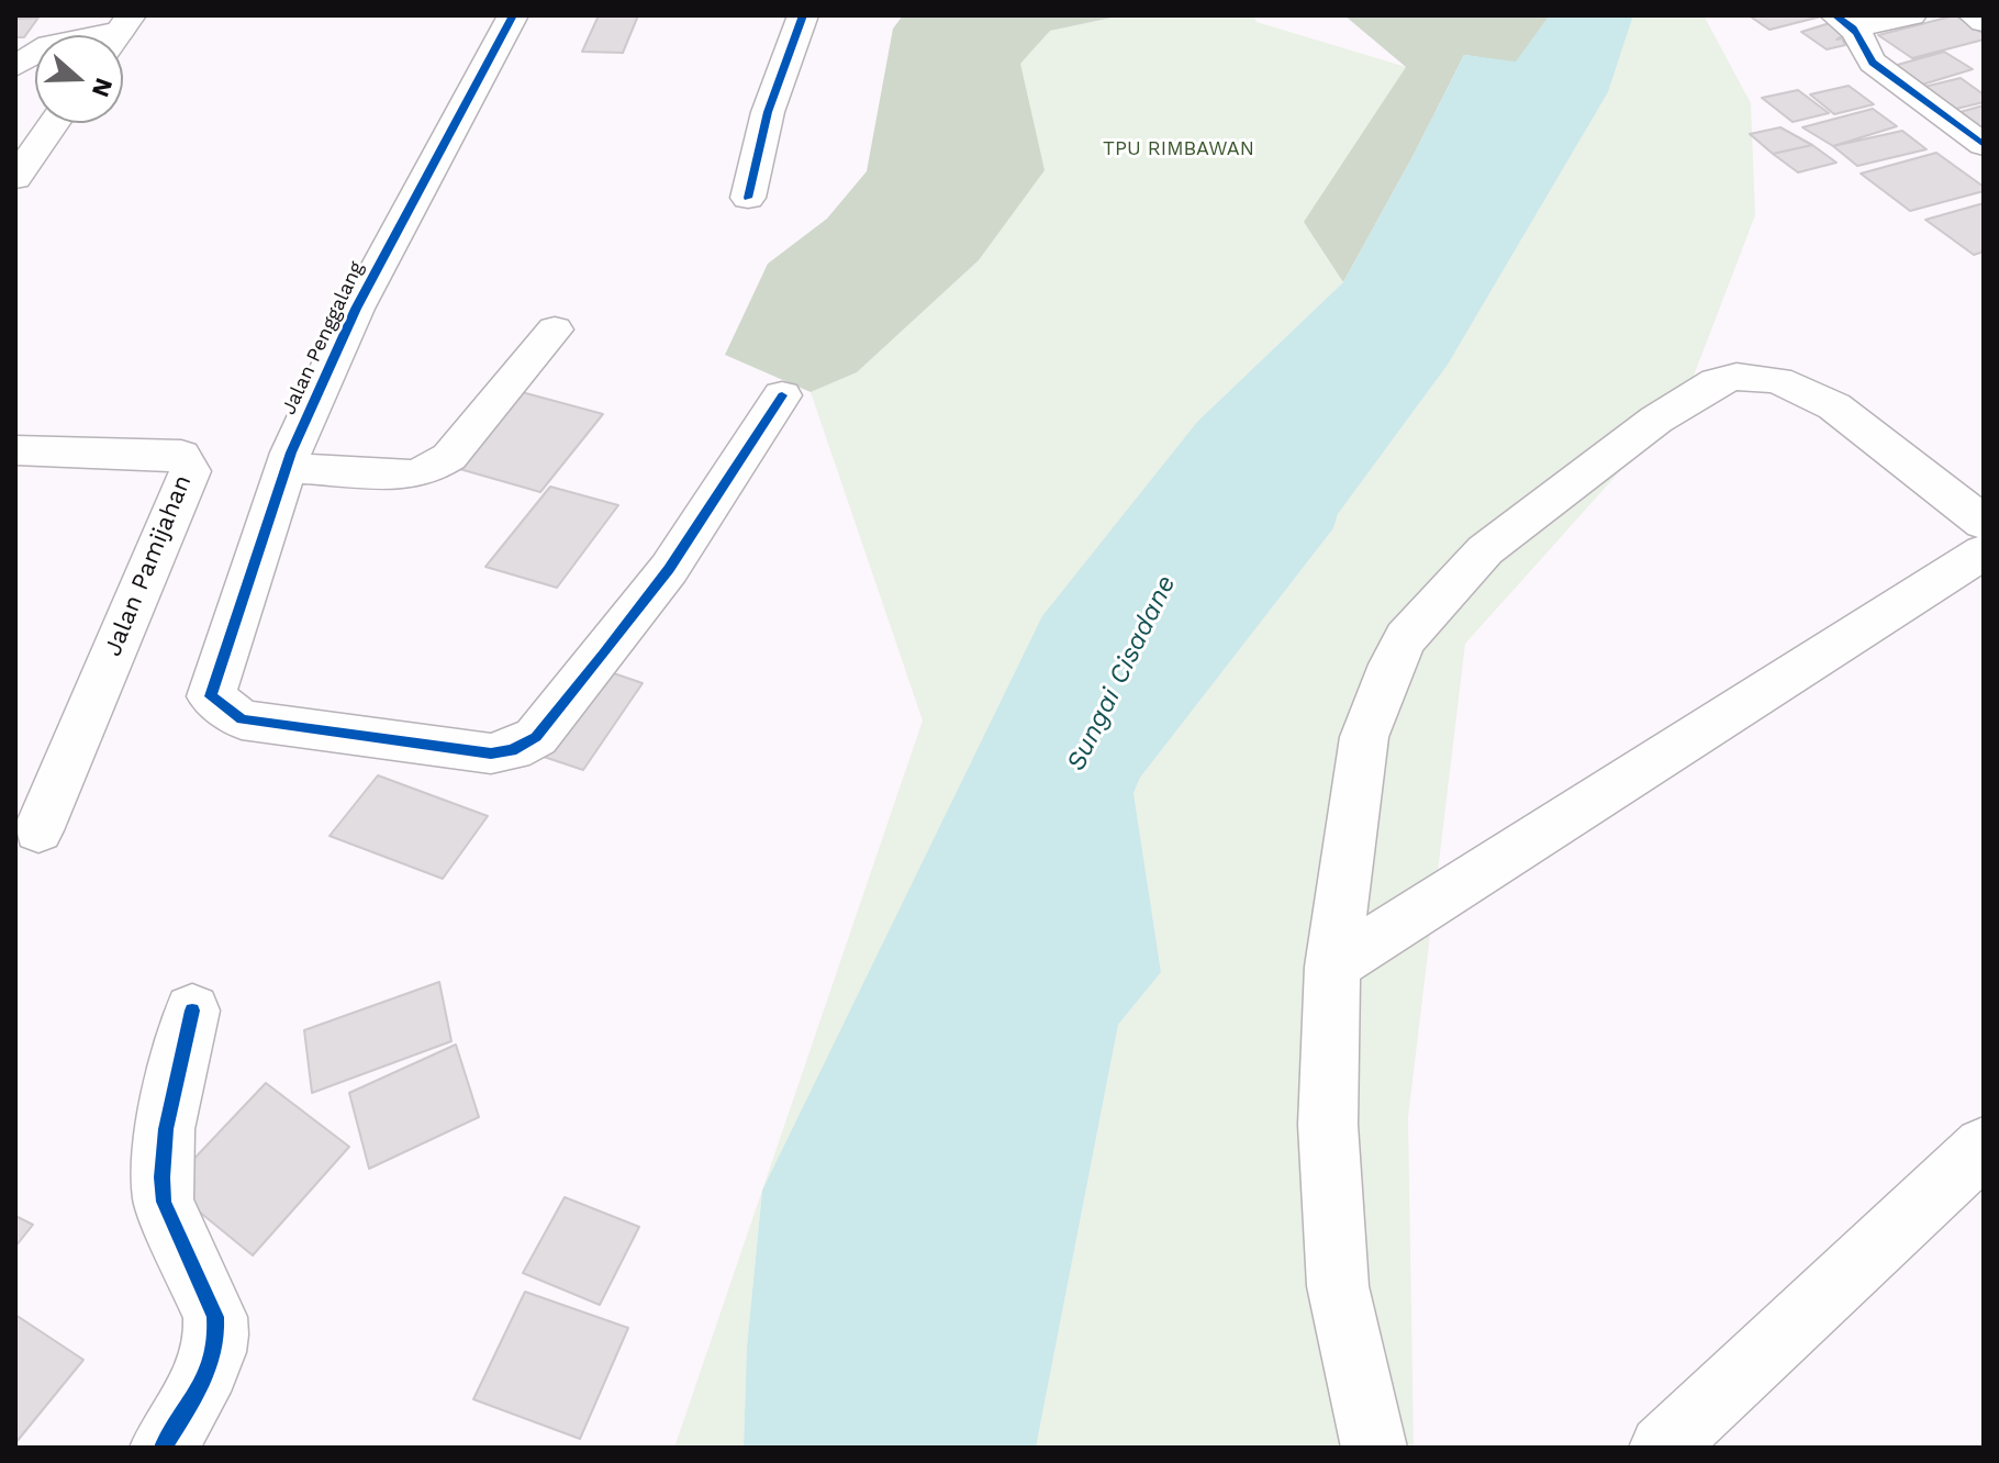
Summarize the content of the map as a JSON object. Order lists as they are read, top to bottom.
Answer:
{
  "streets": {
    "street": ["Jalan Penggalang", "Jalan Pamijahan"]
  },
  "water": ["Sungai Cisadane"],
  "parks": ["TPU RIMBAWAN"],
  "north": "right"
}
